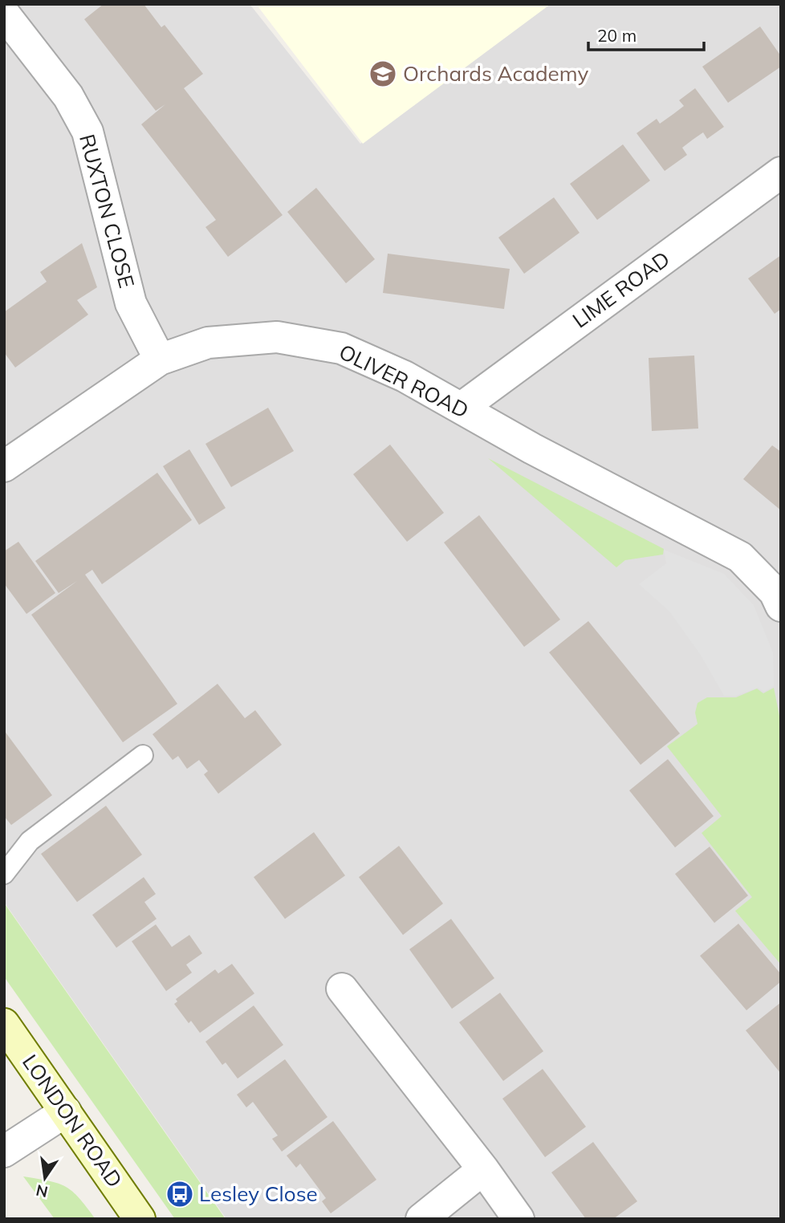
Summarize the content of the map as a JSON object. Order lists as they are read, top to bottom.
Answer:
{
  "streets": {
    "main road": ["LONDON ROAD"],
    "street": ["RUXTON CLOSE", "LIME ROAD", "OLIVER ROAD"]
  },
  "crossings": [
    ["RUXTON CLOSE", "OLIVER ROAD"],
    ["LIME ROAD", "OLIVER ROAD"]
  ],
  "places": {
    "school or university": ["Orchards Academy"],
    "bus stop": ["Lesley Close"]
  },
  "scale_bar": "20 m",
  "north": "bottom"
}
